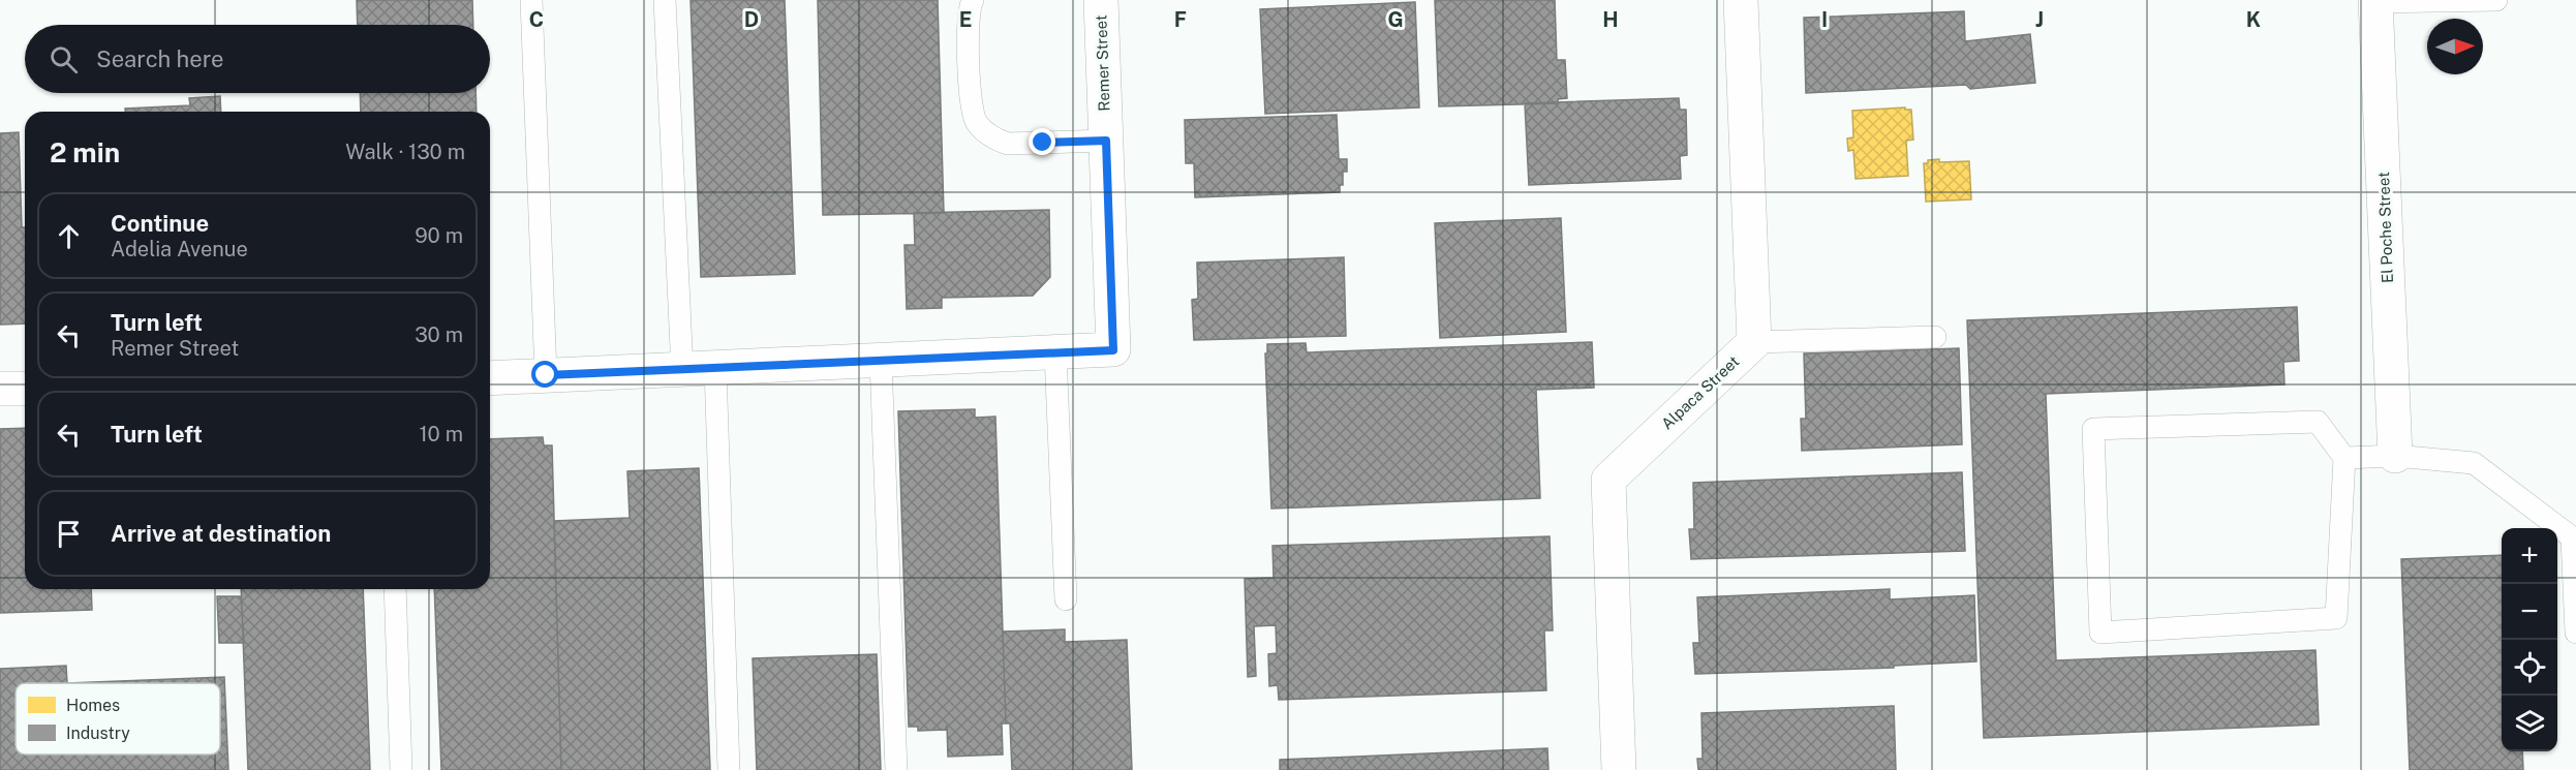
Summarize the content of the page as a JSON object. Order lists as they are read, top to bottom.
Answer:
{
  "streets": {
    "street": ["Remer Street", "El Poche Street", "Alpaca Street"]
  },
  "legend": ["Homes", "Industry"],
  "north": "right",
  "page": {
    "search": "Search here",
    "heading": ["2 min", "Walk · 130 m"],
    "list": [
      ["Continue", "Adelia Avenue", "90 m"],
      ["Turn left", "Remer Street", "30 m"],
      ["Turn left", "10 m"],
      "Arrive at destination"
    ],
    "map_buttons": ["+", "−"]
  },
  "grid": {
    "columns": [
      "C",
      "D",
      "E",
      "F",
      "G",
      "H",
      "I",
      "J",
      "K"
    ]
  }
}
